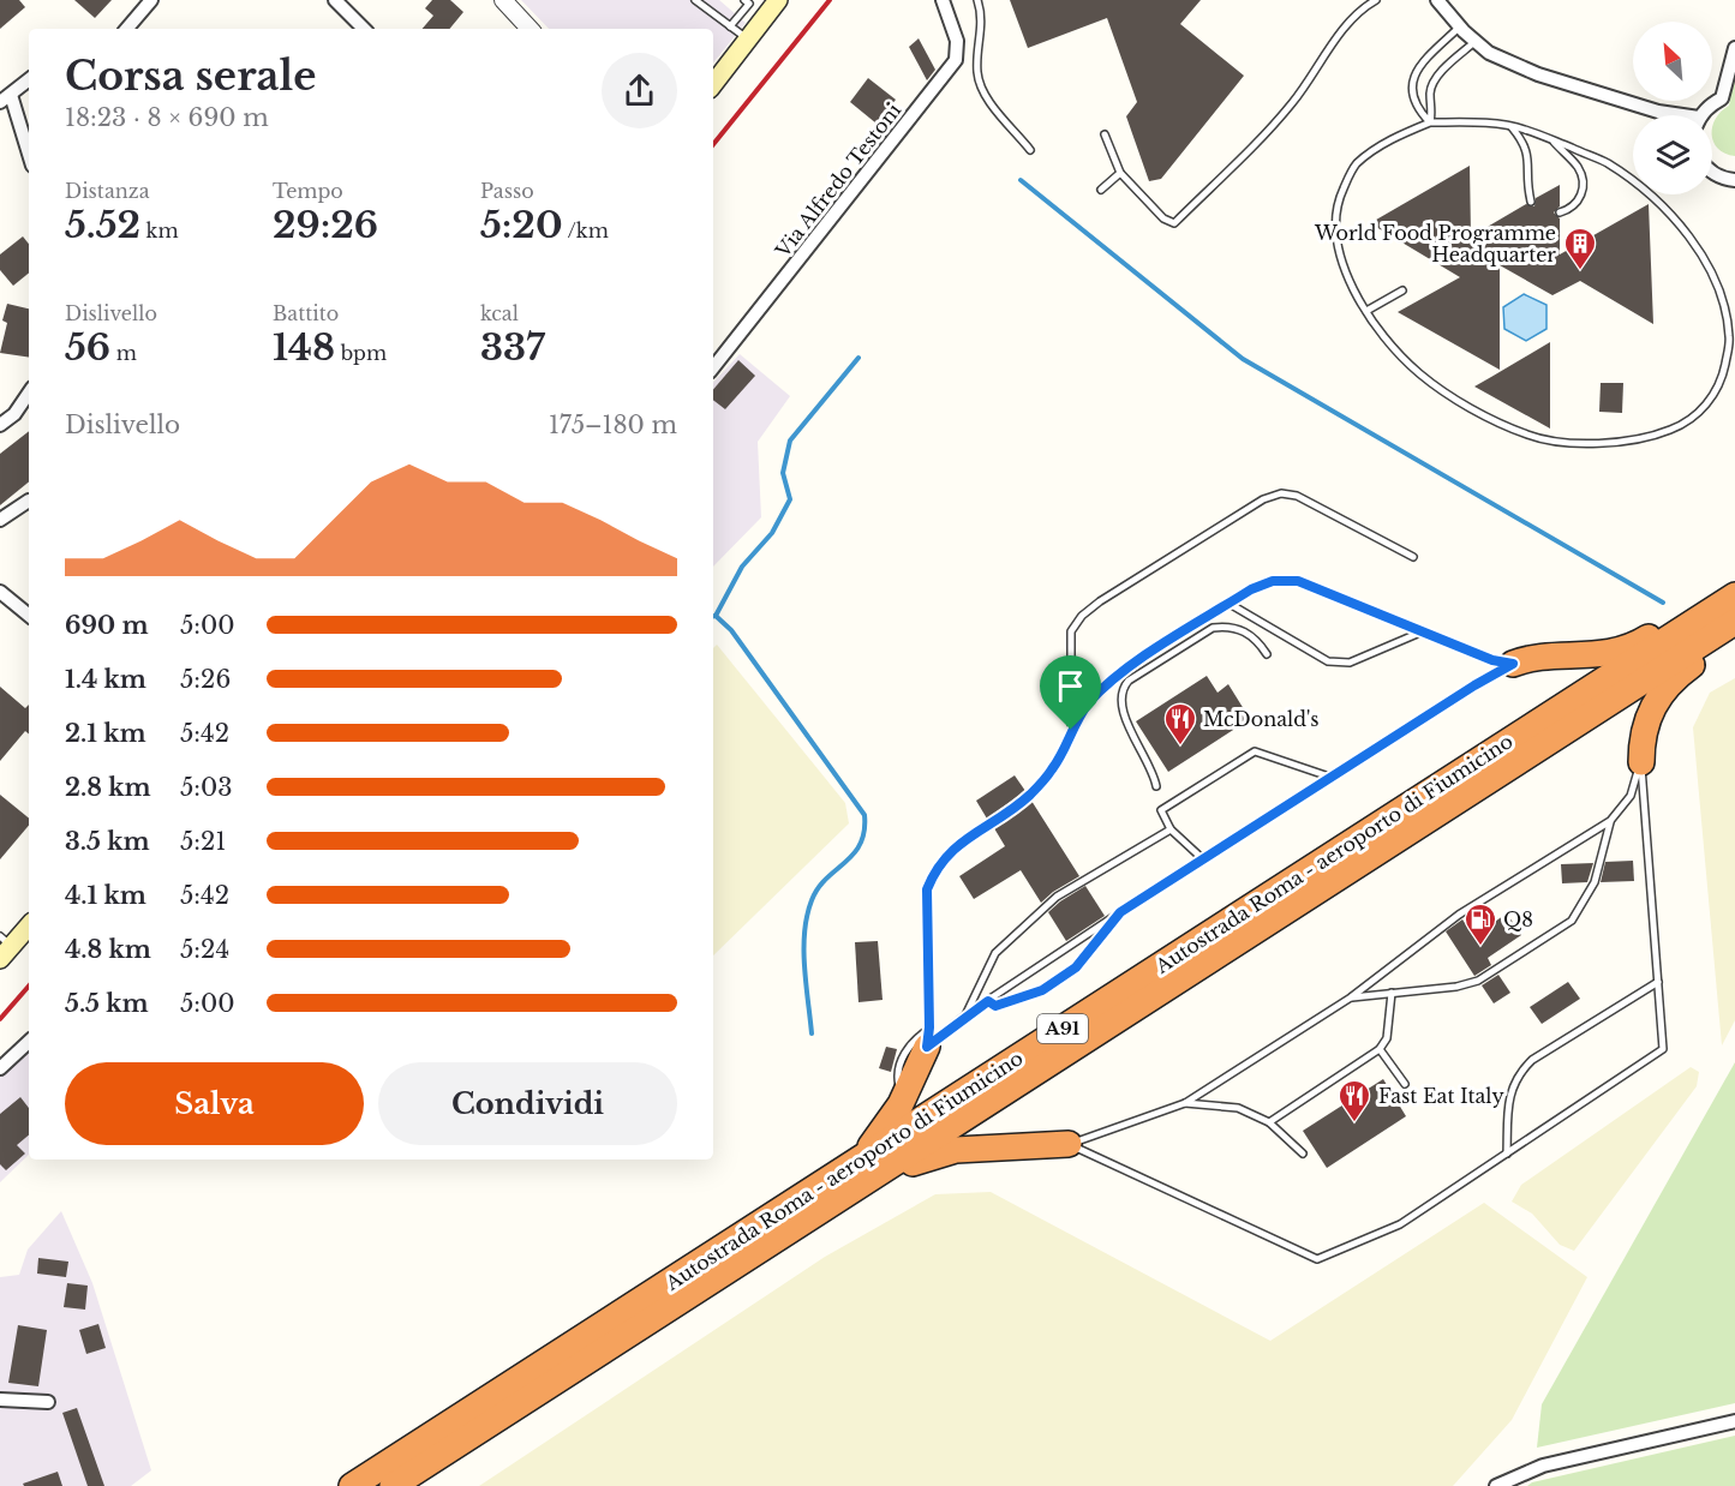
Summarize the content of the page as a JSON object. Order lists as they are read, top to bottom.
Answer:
{
  "streets": {
    "highway": ["Autostrada Roma - aeroporto di Fiumicino", "A91"],
    "street": ["Via Alfredo Testoni"]
  },
  "places": {
    "building": ["World Food Programme Headquarter"],
    "restaurant": ["McDonald's", "Fast Eat Italy"],
    "fuel station": ["Q8"]
  },
  "north": "top left",
  "page": {
    "heading": ["Corsa serale", "18:23 · 8 × 690 m"],
    "stats": [
      ["Distanza", "5.52 km"],
      ["Tempo", "29:26"],
      ["Passo", "5:20 /km"],
      ["Dislivello", "56 m"],
      ["Battito", "148 bpm"],
      ["kcal", "337"]
    ],
    "chart": ["Dislivello", "175–180 m"],
    "list": [
      {
        "name": "690 m",
        "note": "5:00"
      },
      {
        "name": "1.4 km",
        "note": "5:26"
      },
      {
        "name": "2.1 km",
        "note": "5:42"
      },
      {
        "name": "2.8 km",
        "note": "5:03"
      },
      {
        "name": "3.5 km",
        "note": "5:21"
      },
      {
        "name": "4.1 km",
        "note": "5:42"
      },
      {
        "name": "4.8 km",
        "note": "5:24"
      },
      {
        "name": "5.5 km",
        "note": "5:00"
      }
    ],
    "buttons": ["Salva", "Condividi"]
  }
}
